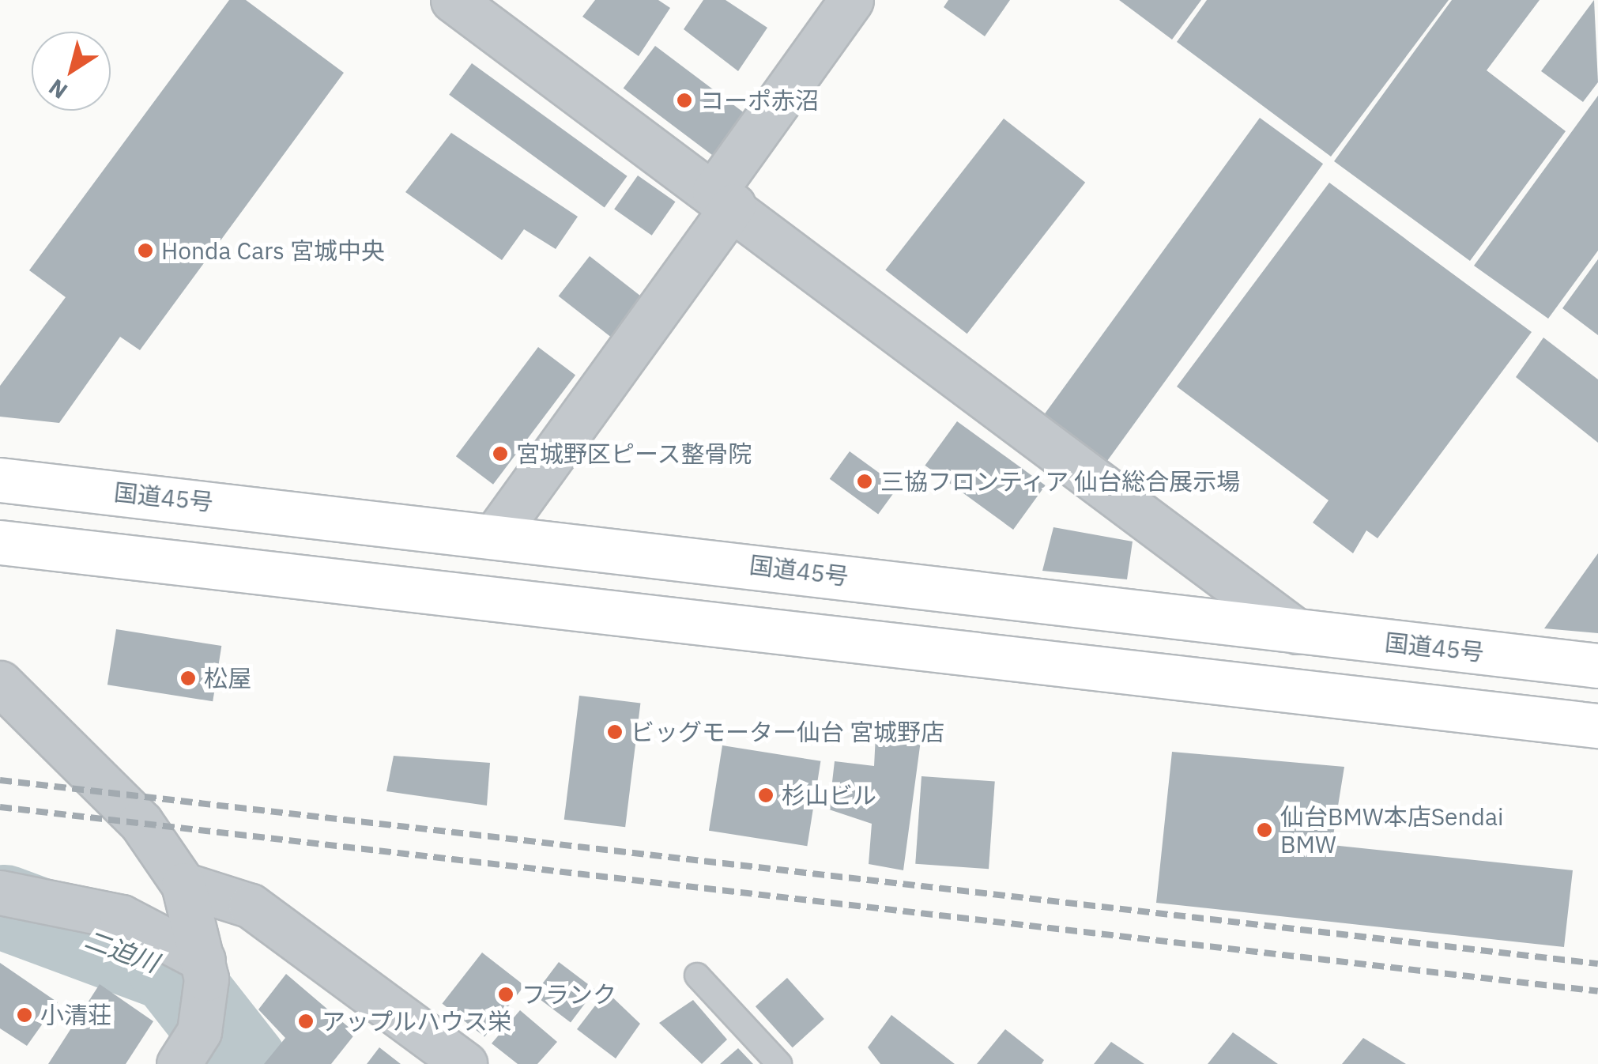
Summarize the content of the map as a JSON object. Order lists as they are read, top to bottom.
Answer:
{
  "streets": {
    "highway": ["国道45号"]
  },
  "water": ["二迫川"],
  "places": [
    "コーポ赤沼",
    "Honda Cars 宮城中央",
    "宮城野区ピース整骨院",
    "三協フロンティア 仙台総合展示場",
    "松屋",
    "ビッグモーター仙台 宮城野店",
    "杉山ビル",
    "仙台BMW本店Sendai BMW",
    "フランク",
    "小清荘",
    "アップルハウス栄"
  ],
  "north": "bottom left"
}
